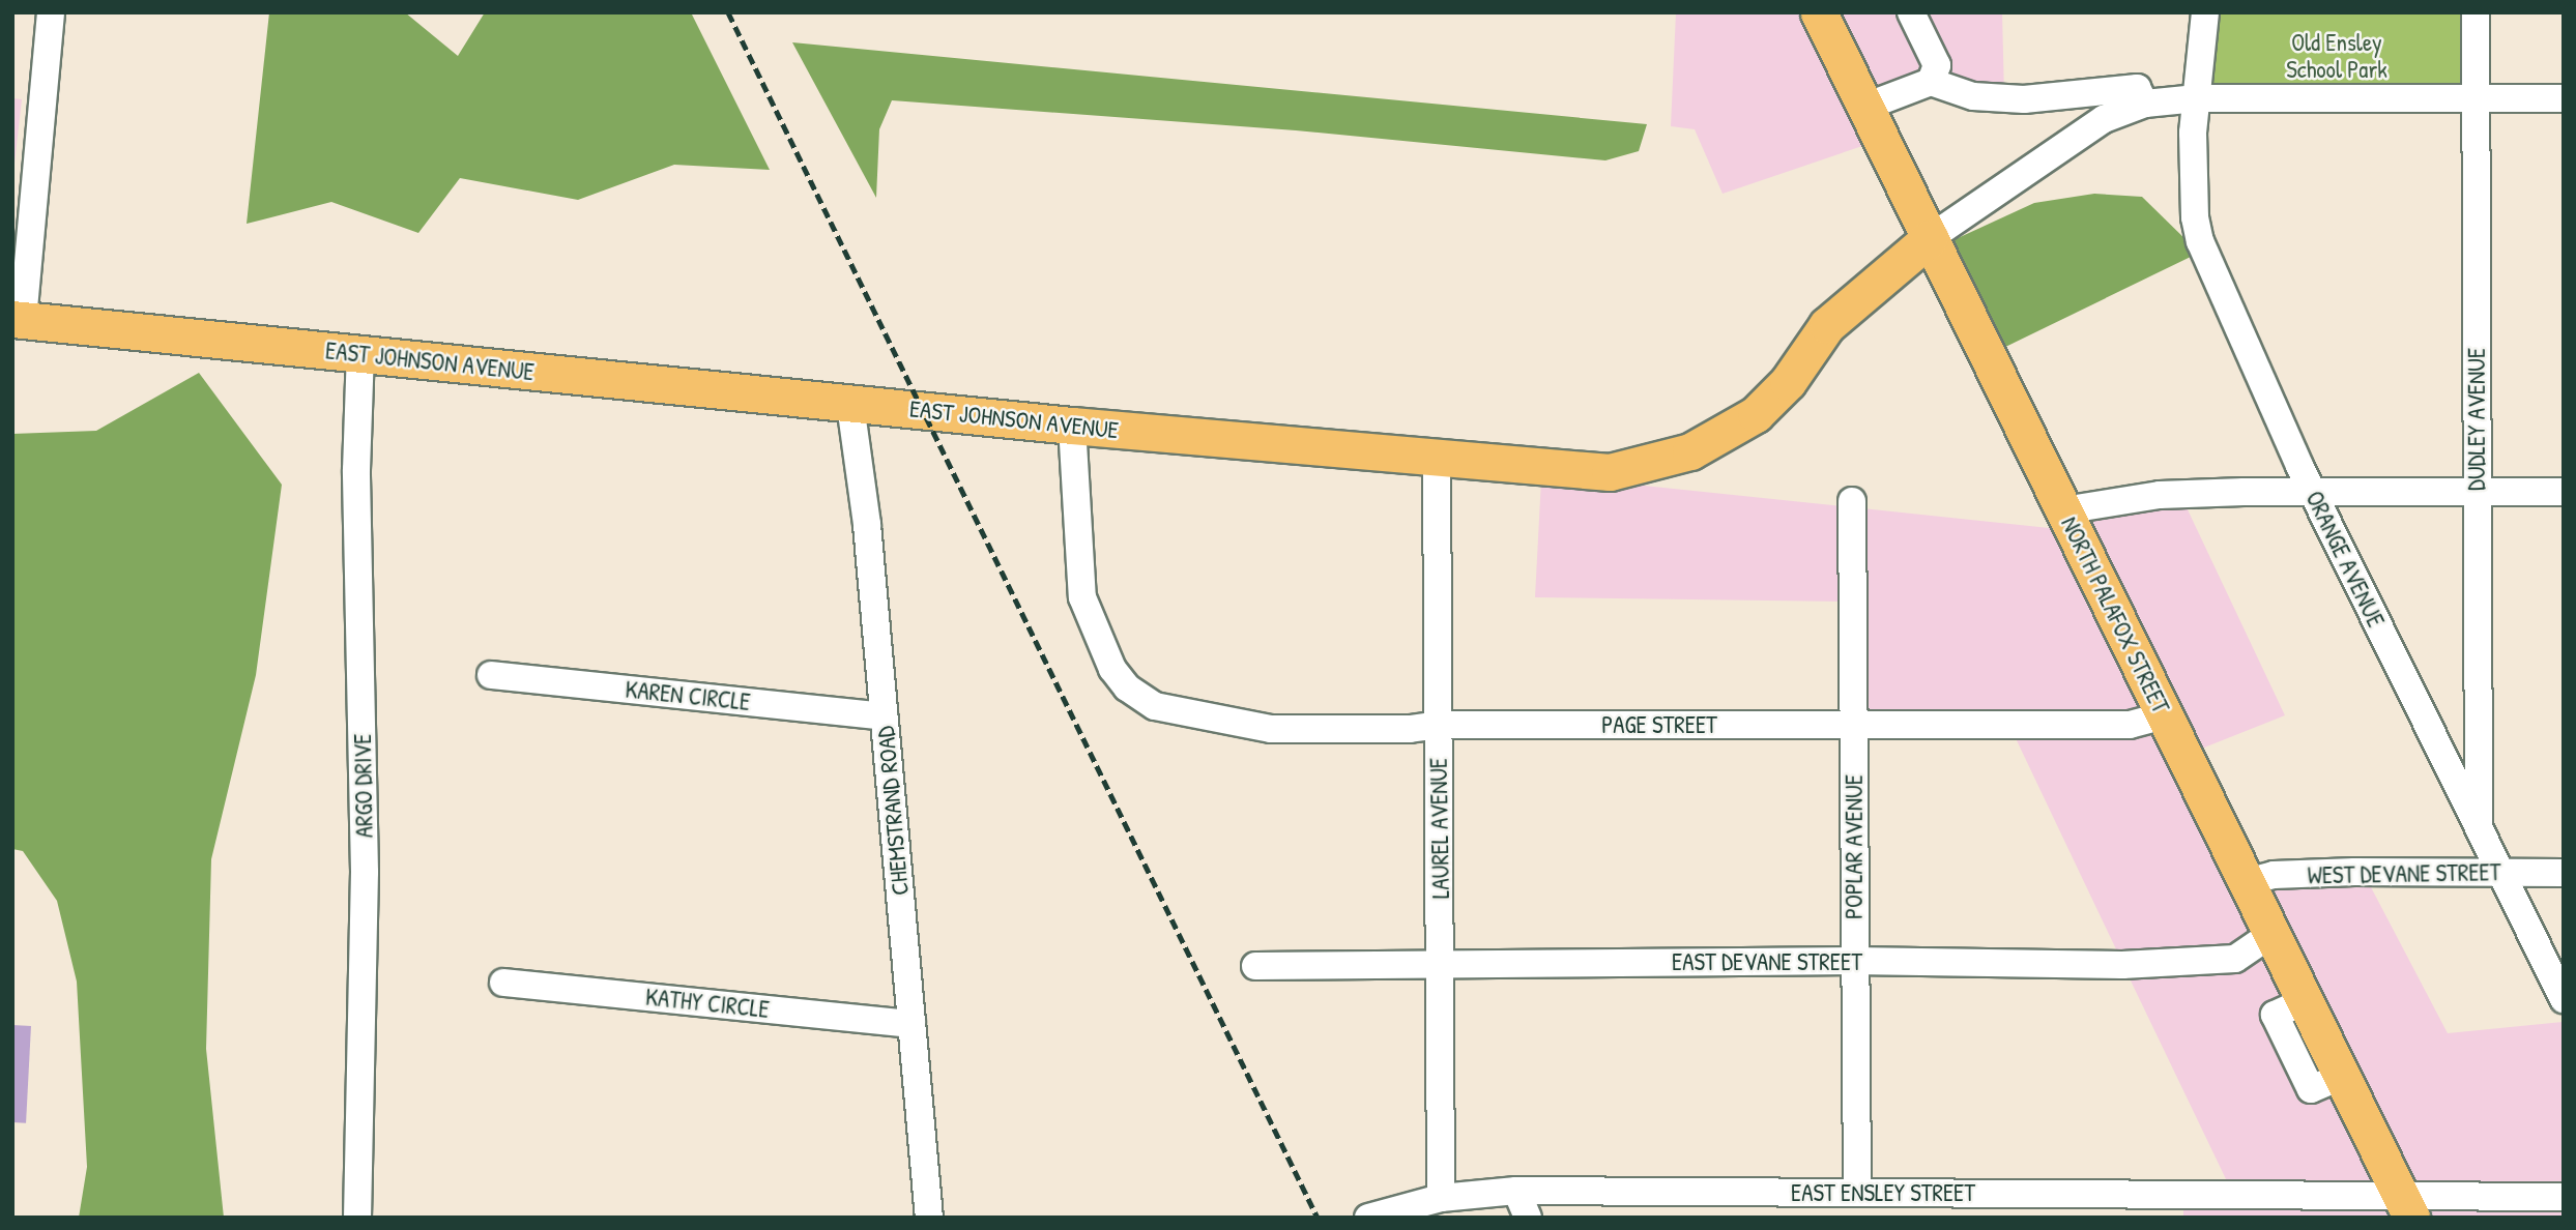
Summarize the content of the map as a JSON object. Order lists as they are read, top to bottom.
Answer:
{
  "streets": {
    "main road": ["EAST JOHNSON AVENUE", "NORTH PALAFOX STREET"],
    "street": [
      "DUDLEY AVENUE",
      "ORANGE AVENUE",
      "KAREN CIRCLE",
      "PAGE STREET",
      "ARGO DRIVE",
      "CHEMSTRAND ROAD",
      "LAUREL AVENUE",
      "POPLAR AVENUE",
      "WEST DEVANE STREET",
      "EAST DEVANE STREET",
      "KATHY CIRCLE",
      "EAST ENSLEY STREET"
    ]
  },
  "crossings": [
    ["EAST JOHNSON AVENUE", "NORTH PALAFOX STREET"],
    ["EAST JOHNSON AVENUE", "PAGE STREET"],
    ["EAST JOHNSON AVENUE", "ARGO DRIVE"],
    ["EAST JOHNSON AVENUE", "CHEMSTRAND ROAD"],
    ["EAST JOHNSON AVENUE", "LAUREL AVENUE"],
    ["DUDLEY AVENUE", "ORANGE AVENUE"],
    ["ORANGE AVENUE", "WEST DEVANE STREET"],
    ["NORTH PALAFOX STREET", "PAGE STREET"],
    ["NORTH PALAFOX STREET", "WEST DEVANE STREET"],
    ["NORTH PALAFOX STREET", "EAST DEVANE STREET"],
    ["NORTH PALAFOX STREET", "EAST ENSLEY STREET"],
    ["KAREN CIRCLE", "CHEMSTRAND ROAD"],
    ["PAGE STREET", "LAUREL AVENUE"],
    ["PAGE STREET", "POPLAR AVENUE"],
    ["CHEMSTRAND ROAD", "KATHY CIRCLE"],
    ["LAUREL AVENUE", "EAST DEVANE STREET"],
    ["LAUREL AVENUE", "EAST ENSLEY STREET"],
    ["POPLAR AVENUE", "EAST DEVANE STREET"],
    ["POPLAR AVENUE", "EAST ENSLEY STREET"]
  ],
  "parks": ["Old Ensley School Park"]
}
